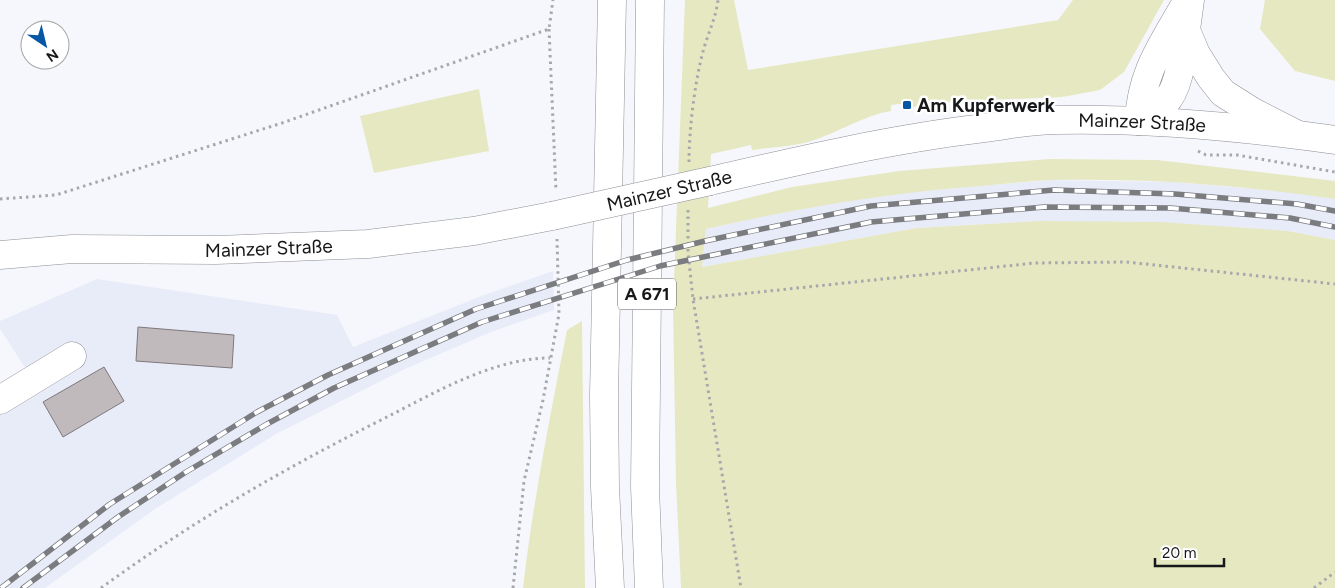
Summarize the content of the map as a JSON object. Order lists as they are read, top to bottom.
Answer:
{
  "streets": {
    "main road": ["Mainzer Straße", "A 671"]
  },
  "places": {
    "transit": ["Am Kupferwerk"]
  },
  "scale_bar": "20 m",
  "north": "bottom right"
}
